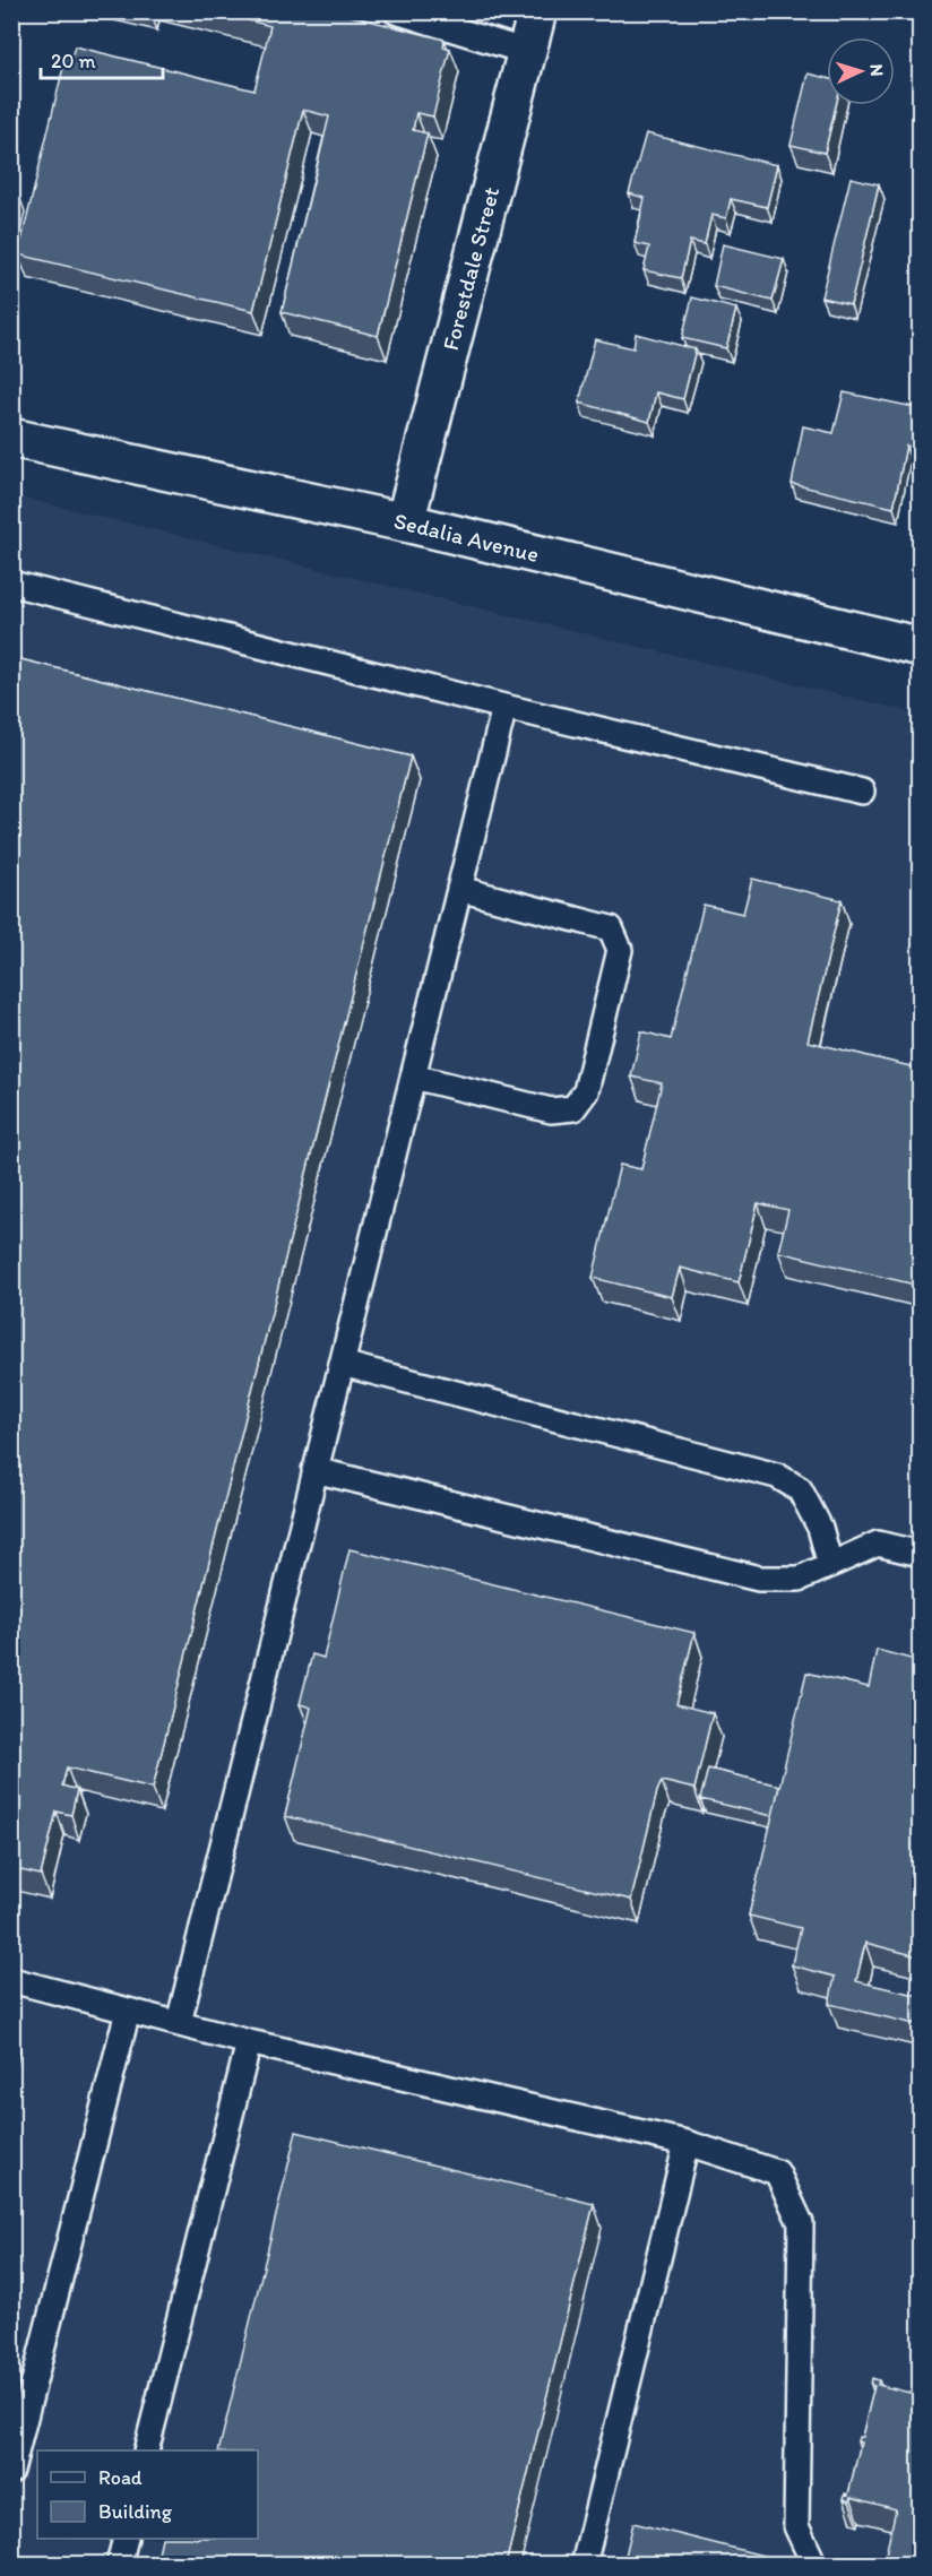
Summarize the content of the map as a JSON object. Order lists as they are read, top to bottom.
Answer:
{
  "streets": {
    "street": ["Forestdale Street", "Sedalia Avenue"]
  },
  "crossings": [
    ["Forestdale Street", "Sedalia Avenue"]
  ],
  "legend": ["Road", "Building"],
  "scale_bar": "20 m",
  "north": "right"
}
